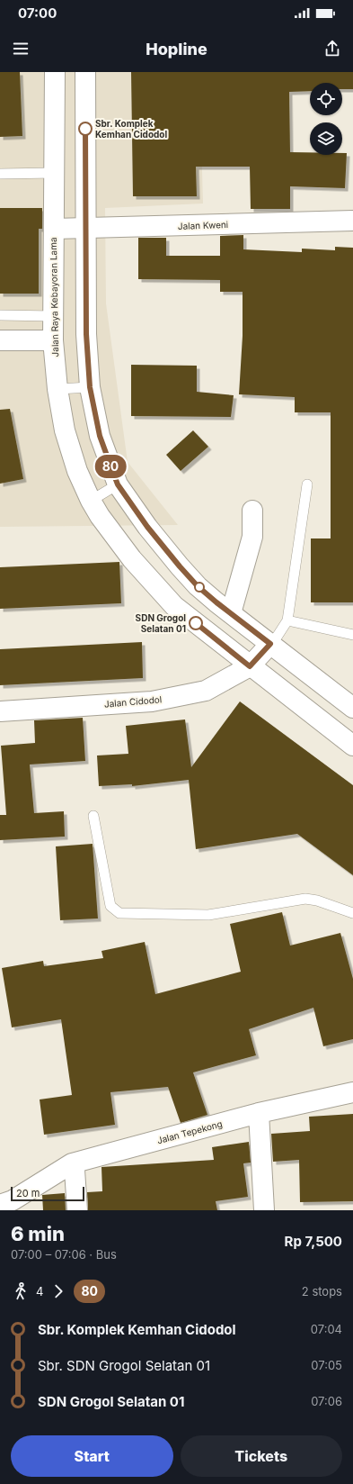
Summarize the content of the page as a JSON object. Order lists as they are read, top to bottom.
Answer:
{
  "streets": {
    "main road": [
      "Jalan Kweni",
      "Jalan Raya Kebayoran Lama",
      "Jalan Cidodol",
      "Jalan Tepekong"
    ]
  },
  "crossings": [
    ["Jalan Kweni", "Jalan Raya Kebayoran Lama"],
    ["Jalan Raya Kebayoran Lama", "Jalan Cidodol"]
  ],
  "places": ["Sbr. Komplek Kemhan Cidodol", "SDN Grogol Selatan 01"],
  "lines": ["bus line 80"],
  "scale_bar": "20 m",
  "page": {
    "status": "07:00",
    "header": "Hopline",
    "on_map": "80",
    "scale": "20 m",
    "heading": ["6 min", "07:00 – 07:06 · Bus", "Rp 7,500"],
    "legs": ["4", "80", "2 stops"],
    "list": [
      {
        "name": "Sbr. Komplek Kemhan Cidodol",
        "value": "07:04"
      },
      {
        "name": "Sbr. SDN Grogol Selatan 01",
        "value": "07:05"
      },
      {
        "name": "SDN Grogol Selatan 01",
        "value": "07:06"
      }
    ],
    "buttons": ["Start", "Tickets"]
  }
}
